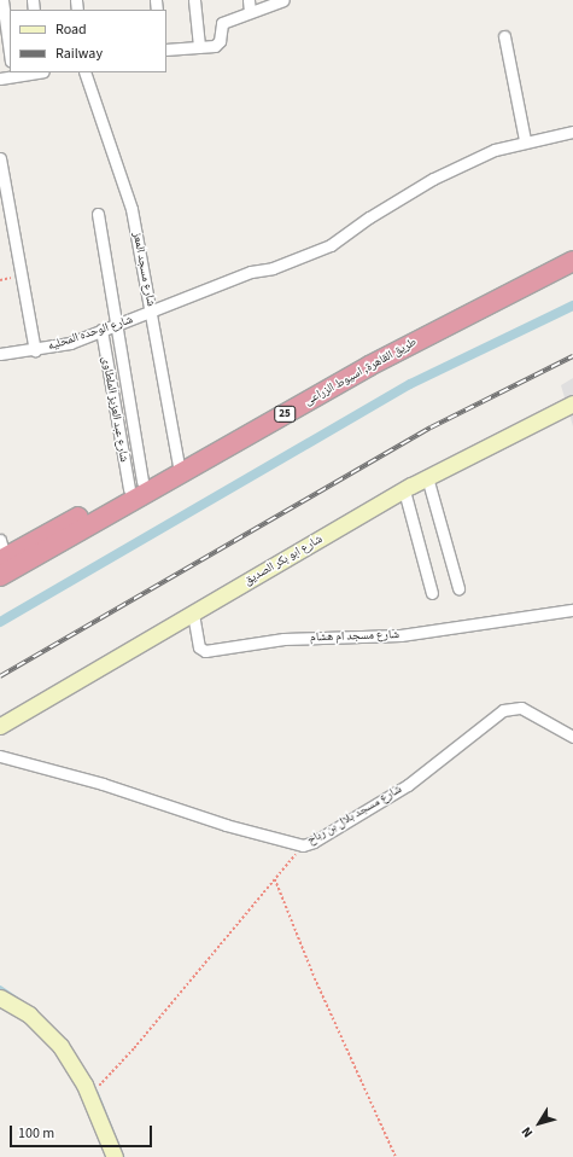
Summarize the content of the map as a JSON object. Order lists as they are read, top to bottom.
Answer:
{
  "streets": {
    "highway": ["طريق القاهرة, اسيوط الزراعى", "25"],
    "street": [
      "شارع مسجد المعز",
      "شارع الوحده المحليه",
      "شارع عبد العزيز الملطاوى",
      "شارع ابو بكر الصديق",
      "شارع مسجد ام هشام",
      "شارع مسجد بلال بن رباح"
    ]
  },
  "crossings": [
    ["شارع مسجد المعز", "شارع الوحده المحليه"],
    ["شارع مسجد المعز", "طريق القاهرة, اسيوط الزراعى"],
    ["شارع الوحده المحليه", "شارع عبد العزيز الملطاوى"],
    ["طريق القاهرة, اسيوط الزراعى", "شارع عبد العزيز الملطاوى"],
    ["شارع ابو بكر الصديق", "شارع مسجد ام هشام"]
  ],
  "legend": ["Road", "Railway"],
  "scale_bar": "100 m",
  "north": "bottom left"
}
